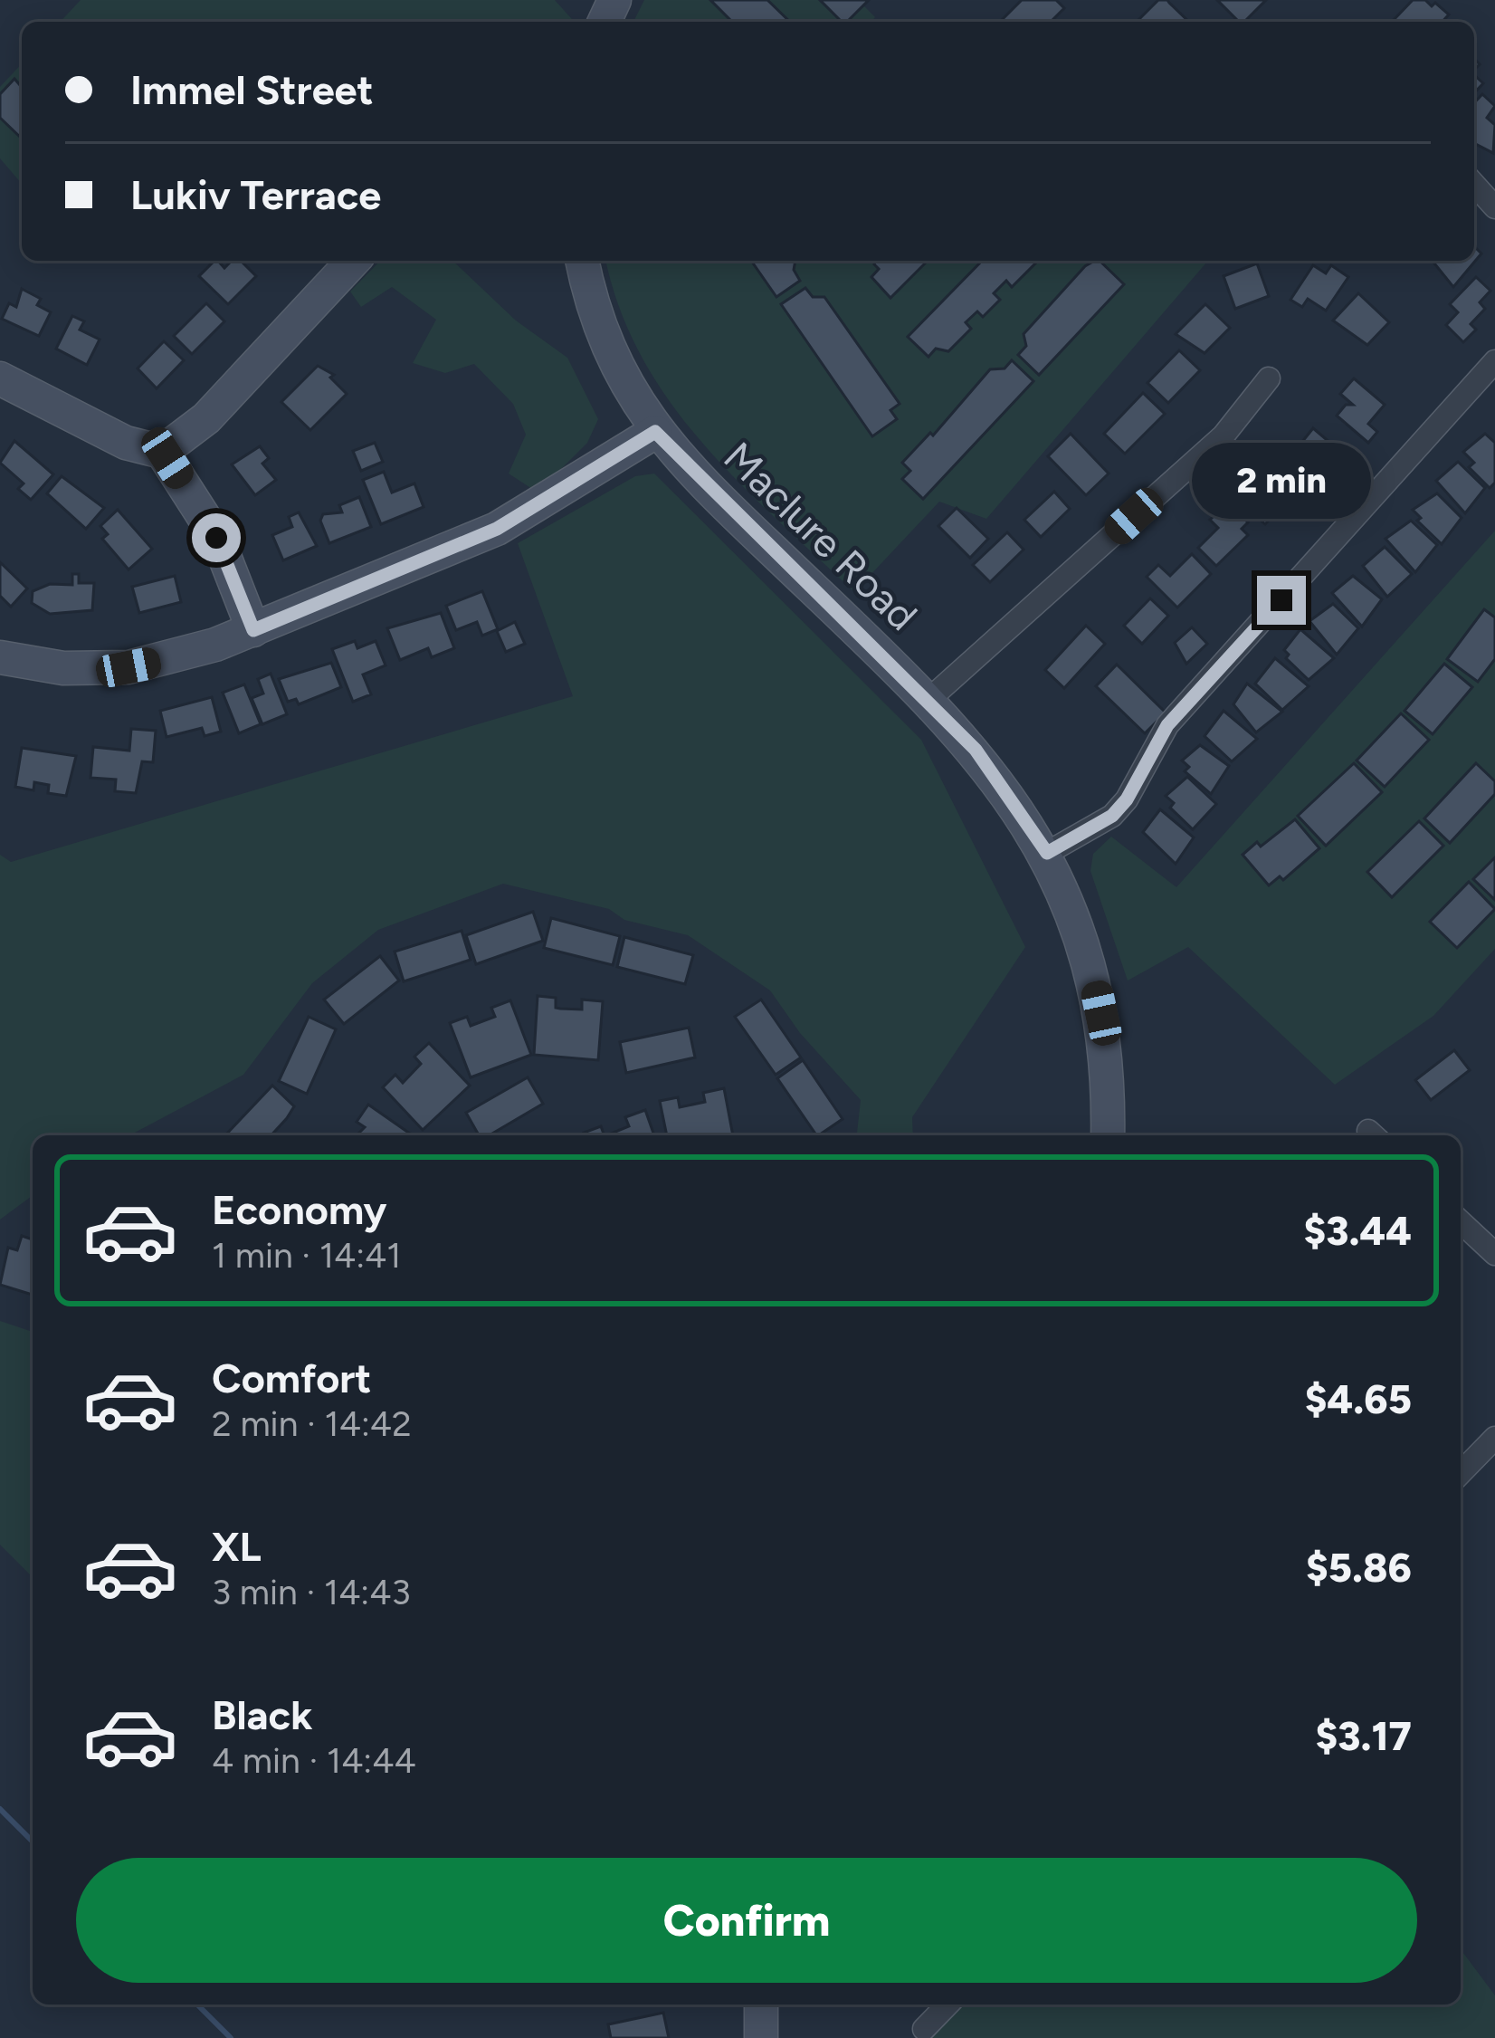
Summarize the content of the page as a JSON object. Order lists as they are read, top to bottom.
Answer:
{
  "streets": {
    "street": ["Maclure Road"]
  },
  "page": {
    "banner": ["Immel Street", "Lukiv Terrace"],
    "bubble": "2 min",
    "list": [
      {
        "name": "Economy",
        "note": "1 min · 14:41",
        "value": "$3.44"
      },
      {
        "name": "Comfort",
        "note": "2 min · 14:42",
        "value": "$4.65"
      },
      {
        "name": "XL",
        "note": "3 min · 14:43",
        "value": "$5.86"
      },
      {
        "name": "Black",
        "note": "4 min · 14:44",
        "value": "$3.17"
      }
    ],
    "buttons": "Confirm"
  }
}
